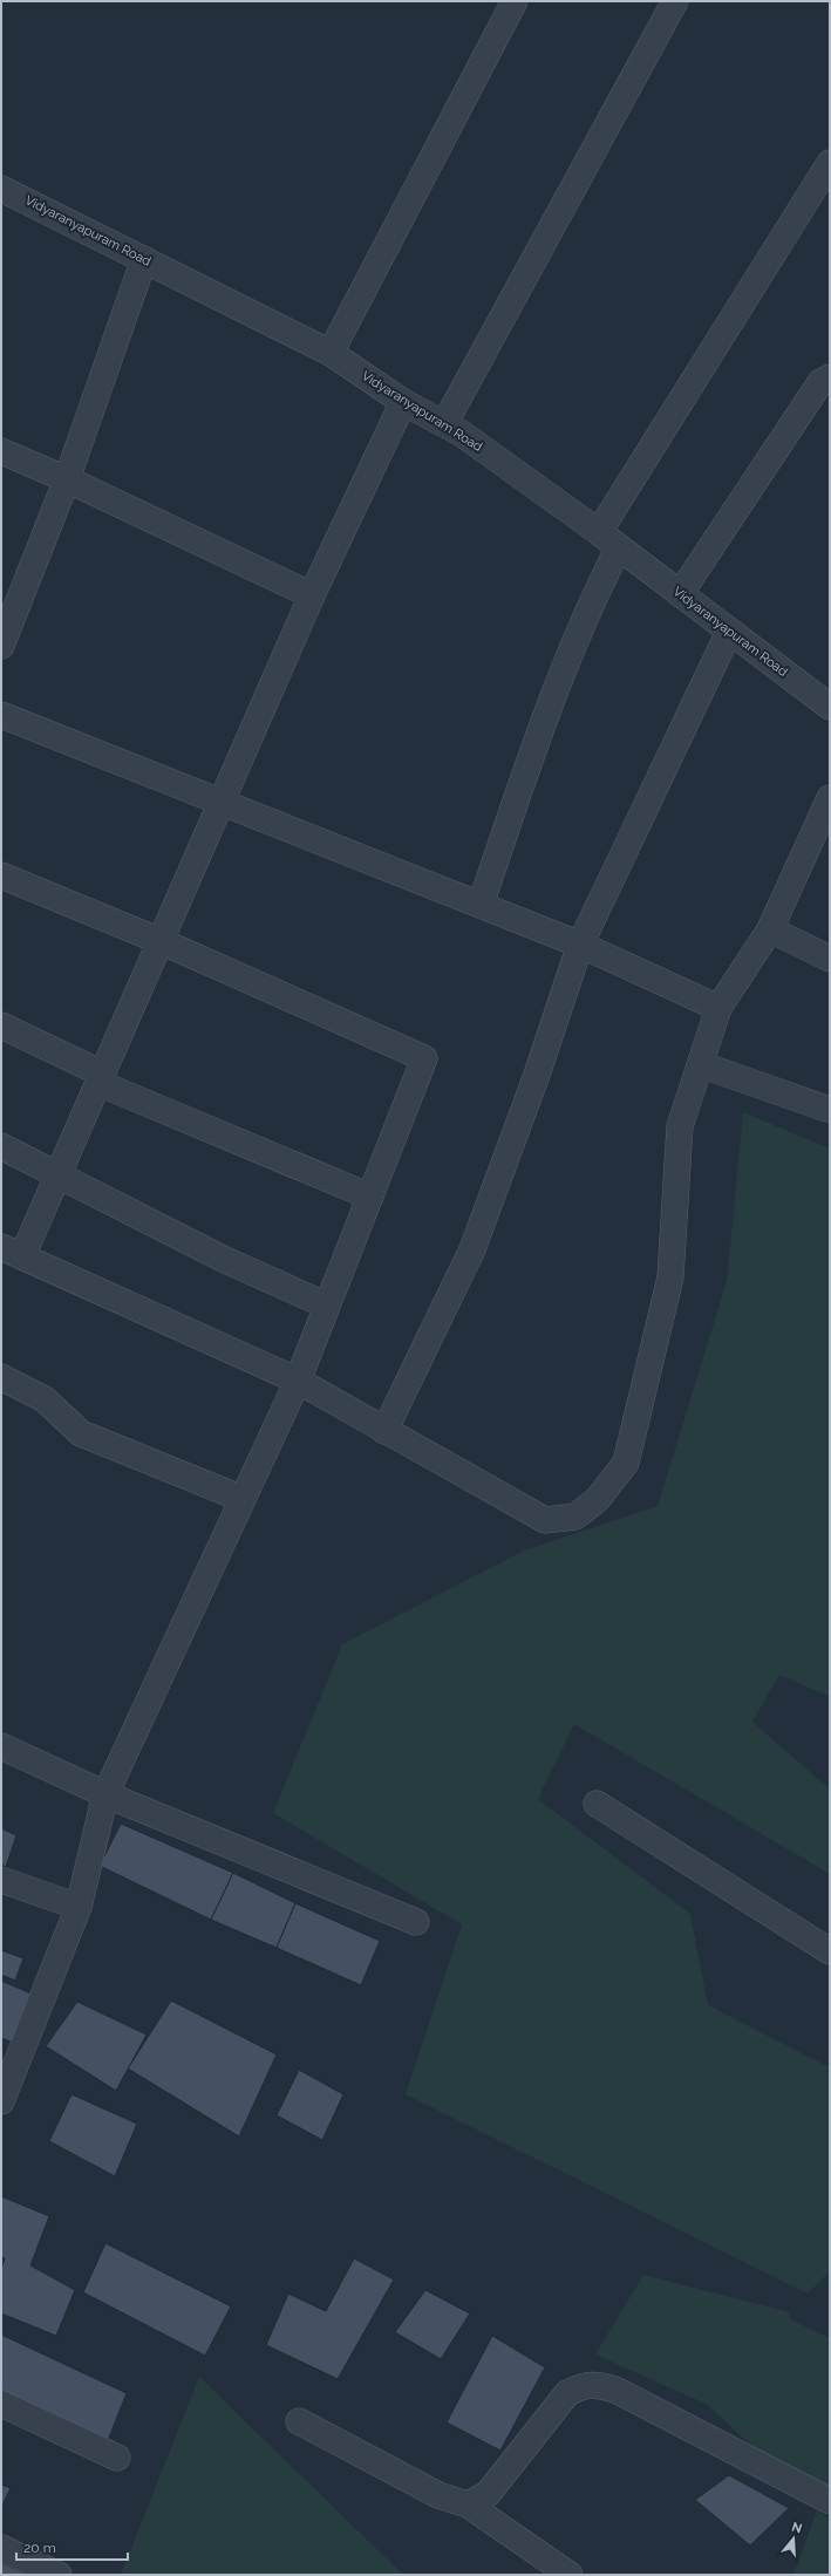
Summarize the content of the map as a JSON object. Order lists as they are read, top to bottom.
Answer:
{
  "streets": {
    "street": ["Vidyaranyapuram Road"]
  },
  "scale_bar": "20 m",
  "north": "top"
}
